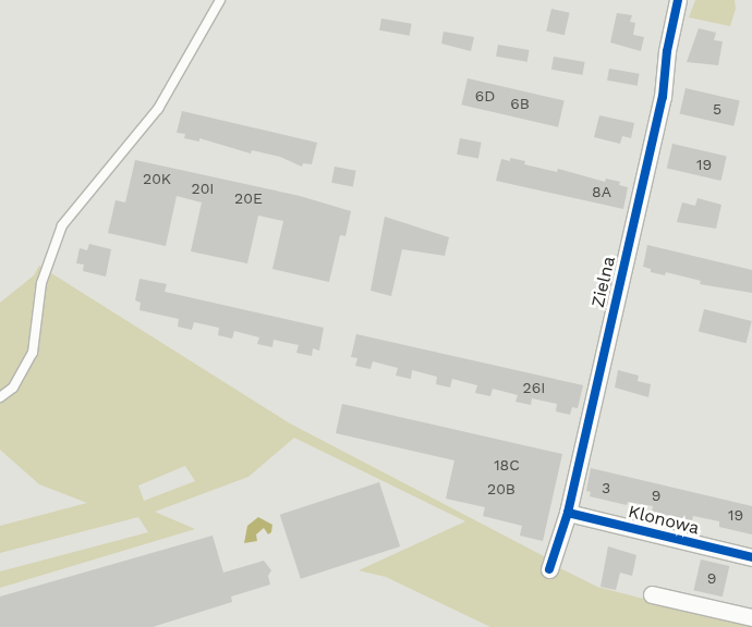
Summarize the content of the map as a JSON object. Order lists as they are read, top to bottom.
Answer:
{
  "streets": {
    "street": ["Zielna", "Klonowa"]
  },
  "crossings": [
    ["Zielna", "Klonowa"]
  ],
  "house_numbers": [
    "6D",
    "6B",
    "5",
    "19",
    "20K",
    "20I",
    "8A",
    "20E",
    "26I",
    "18C",
    "3",
    "20B",
    "9",
    "19",
    "9"
  ]
}
